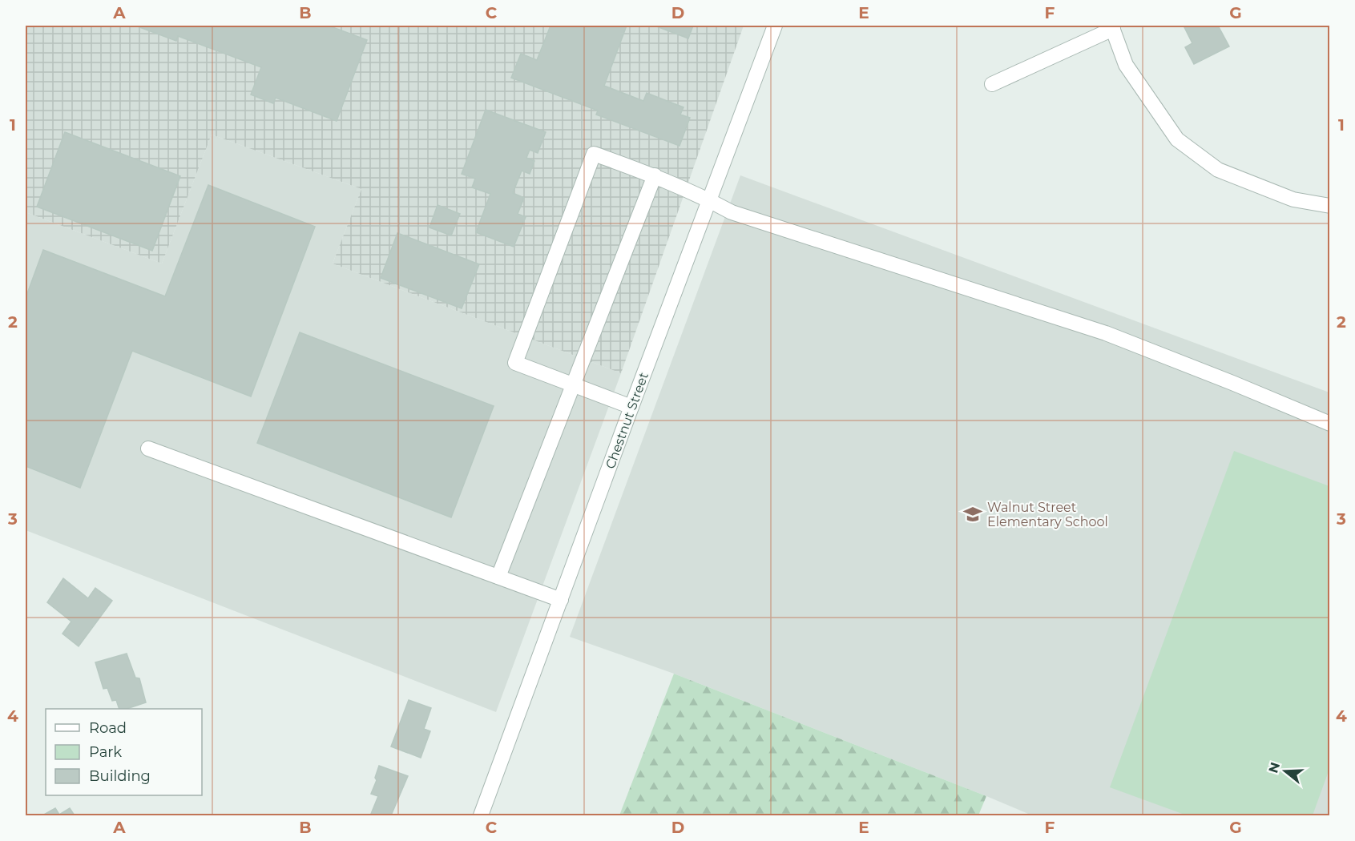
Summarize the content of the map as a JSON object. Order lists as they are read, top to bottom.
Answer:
{
  "streets": {
    "street": ["Chestnut Street"]
  },
  "places": {
    "school or university": ["Walnut Street Elementary School"]
  },
  "legend": ["Road", "Park", "Building"],
  "north": "left",
  "grid": {
    "columns": [
      "A",
      "B",
      "C",
      "D",
      "E",
      "F",
      "G"
    ],
    "rows": [
      "1",
      "2",
      "3",
      "4"
    ]
  }
}
